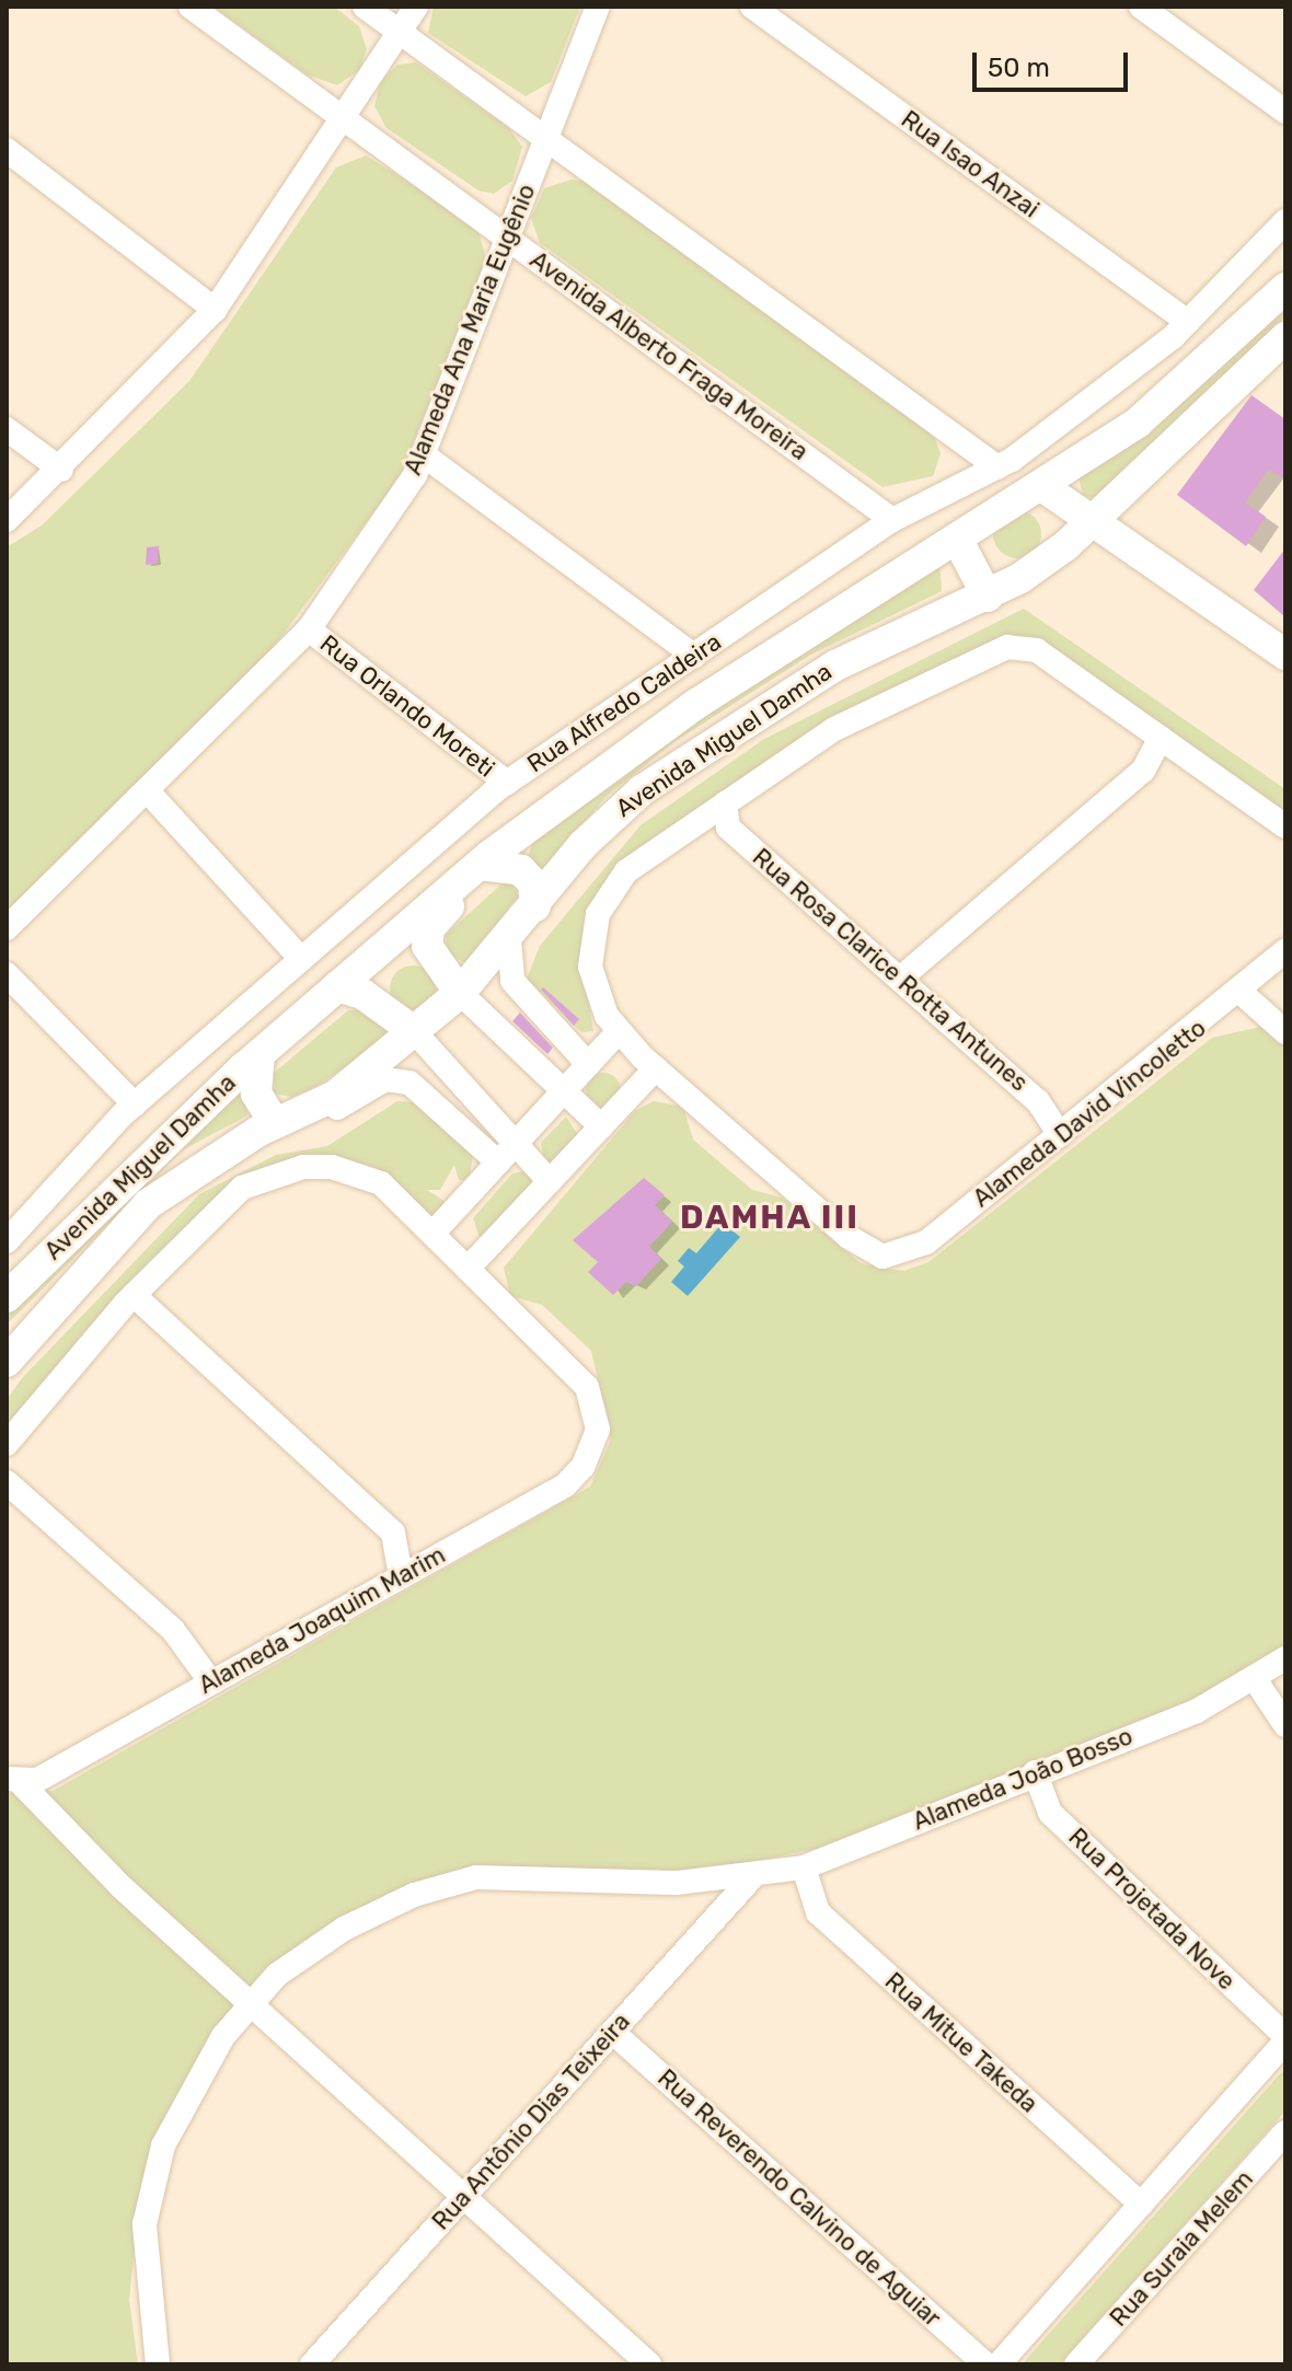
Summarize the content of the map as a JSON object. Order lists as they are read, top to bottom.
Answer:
{
  "streets": {
    "street": [
      "Rua Isao Anzai",
      "Alameda Ana Maria Eugênio",
      "Avenida Alberto Fraga Moreira",
      "Rua Alfredo Caldeira",
      "Rua Orlando Moreti",
      "Avenida Miguel Damha",
      "Rua Rosa Clarice Rotta Antunes",
      "Alameda David Vincoletto",
      "Alameda Joaquim Marim",
      "Alameda João Bosso",
      "Rua Projetada Nove",
      "Rua Mitue Takeda",
      "Rua Antônio Dias Teixeira",
      "Rua Reverendo Calvino de Aguiar",
      "Rua Suraia Melem"
    ]
  },
  "crossings": [
    ["Rua Isao Anzai", "Rua Alfredo Caldeira"],
    ["Alameda Ana Maria Eugênio", "Avenida Alberto Fraga Moreira"],
    ["Alameda Ana Maria Eugênio", "Rua Orlando Moreti"],
    ["Avenida Alberto Fraga Moreira", "Rua Alfredo Caldeira"],
    ["Rua Alfredo Caldeira", "Rua Orlando Moreti"],
    ["Rua Rosa Clarice Rotta Antunes", "Alameda David Vincoletto"],
    ["Alameda João Bosso", "Rua Projetada Nove"],
    ["Alameda João Bosso", "Rua Mitue Takeda"],
    ["Alameda João Bosso", "Rua Antônio Dias Teixeira"],
    ["Rua Antônio Dias Teixeira", "Rua Reverendo Calvino de Aguiar"]
  ],
  "districts": ["DAMHA III"],
  "scale_bar": "50 m"
}
